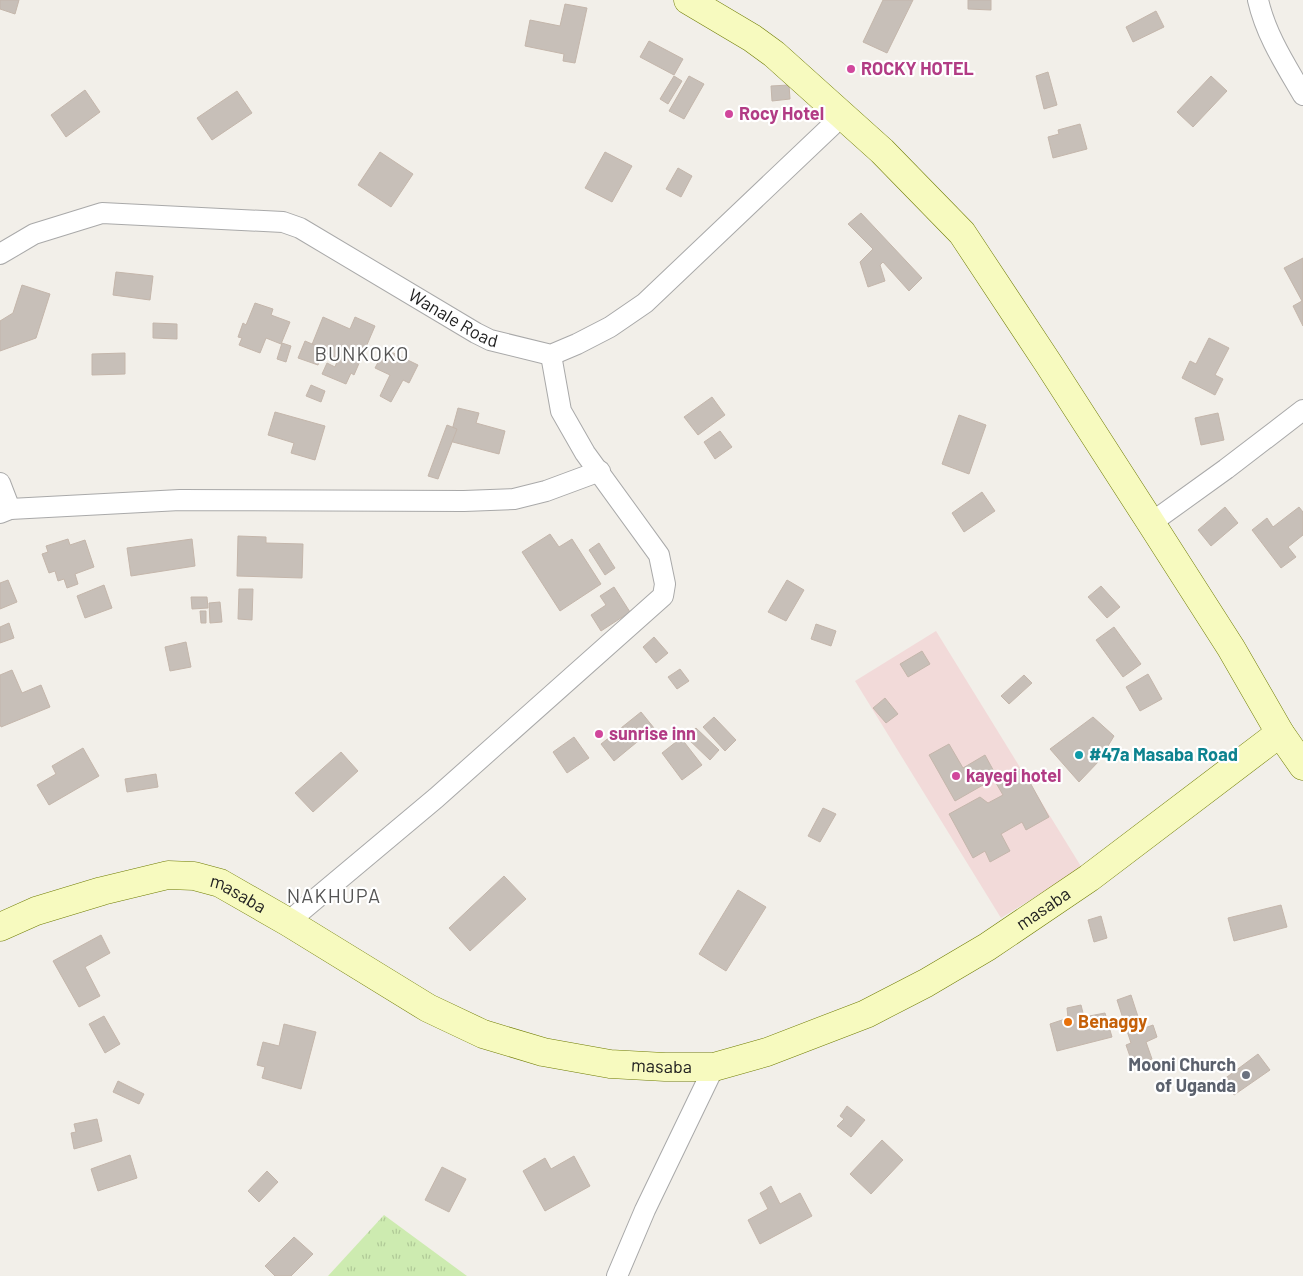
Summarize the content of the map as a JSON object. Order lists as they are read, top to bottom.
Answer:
{
  "streets": {
    "street": ["Wanale Road", "masaba"]
  },
  "districts": ["BUNKOKO", "NAKHUPA"],
  "places": [
    "ROCKY HOTEL",
    "Rocy Hotel",
    "sunrise inn",
    "#47a Masaba Road",
    "kayegi hotel",
    "Benaggy",
    "Mooni Church of Uganda"
  ]
}
